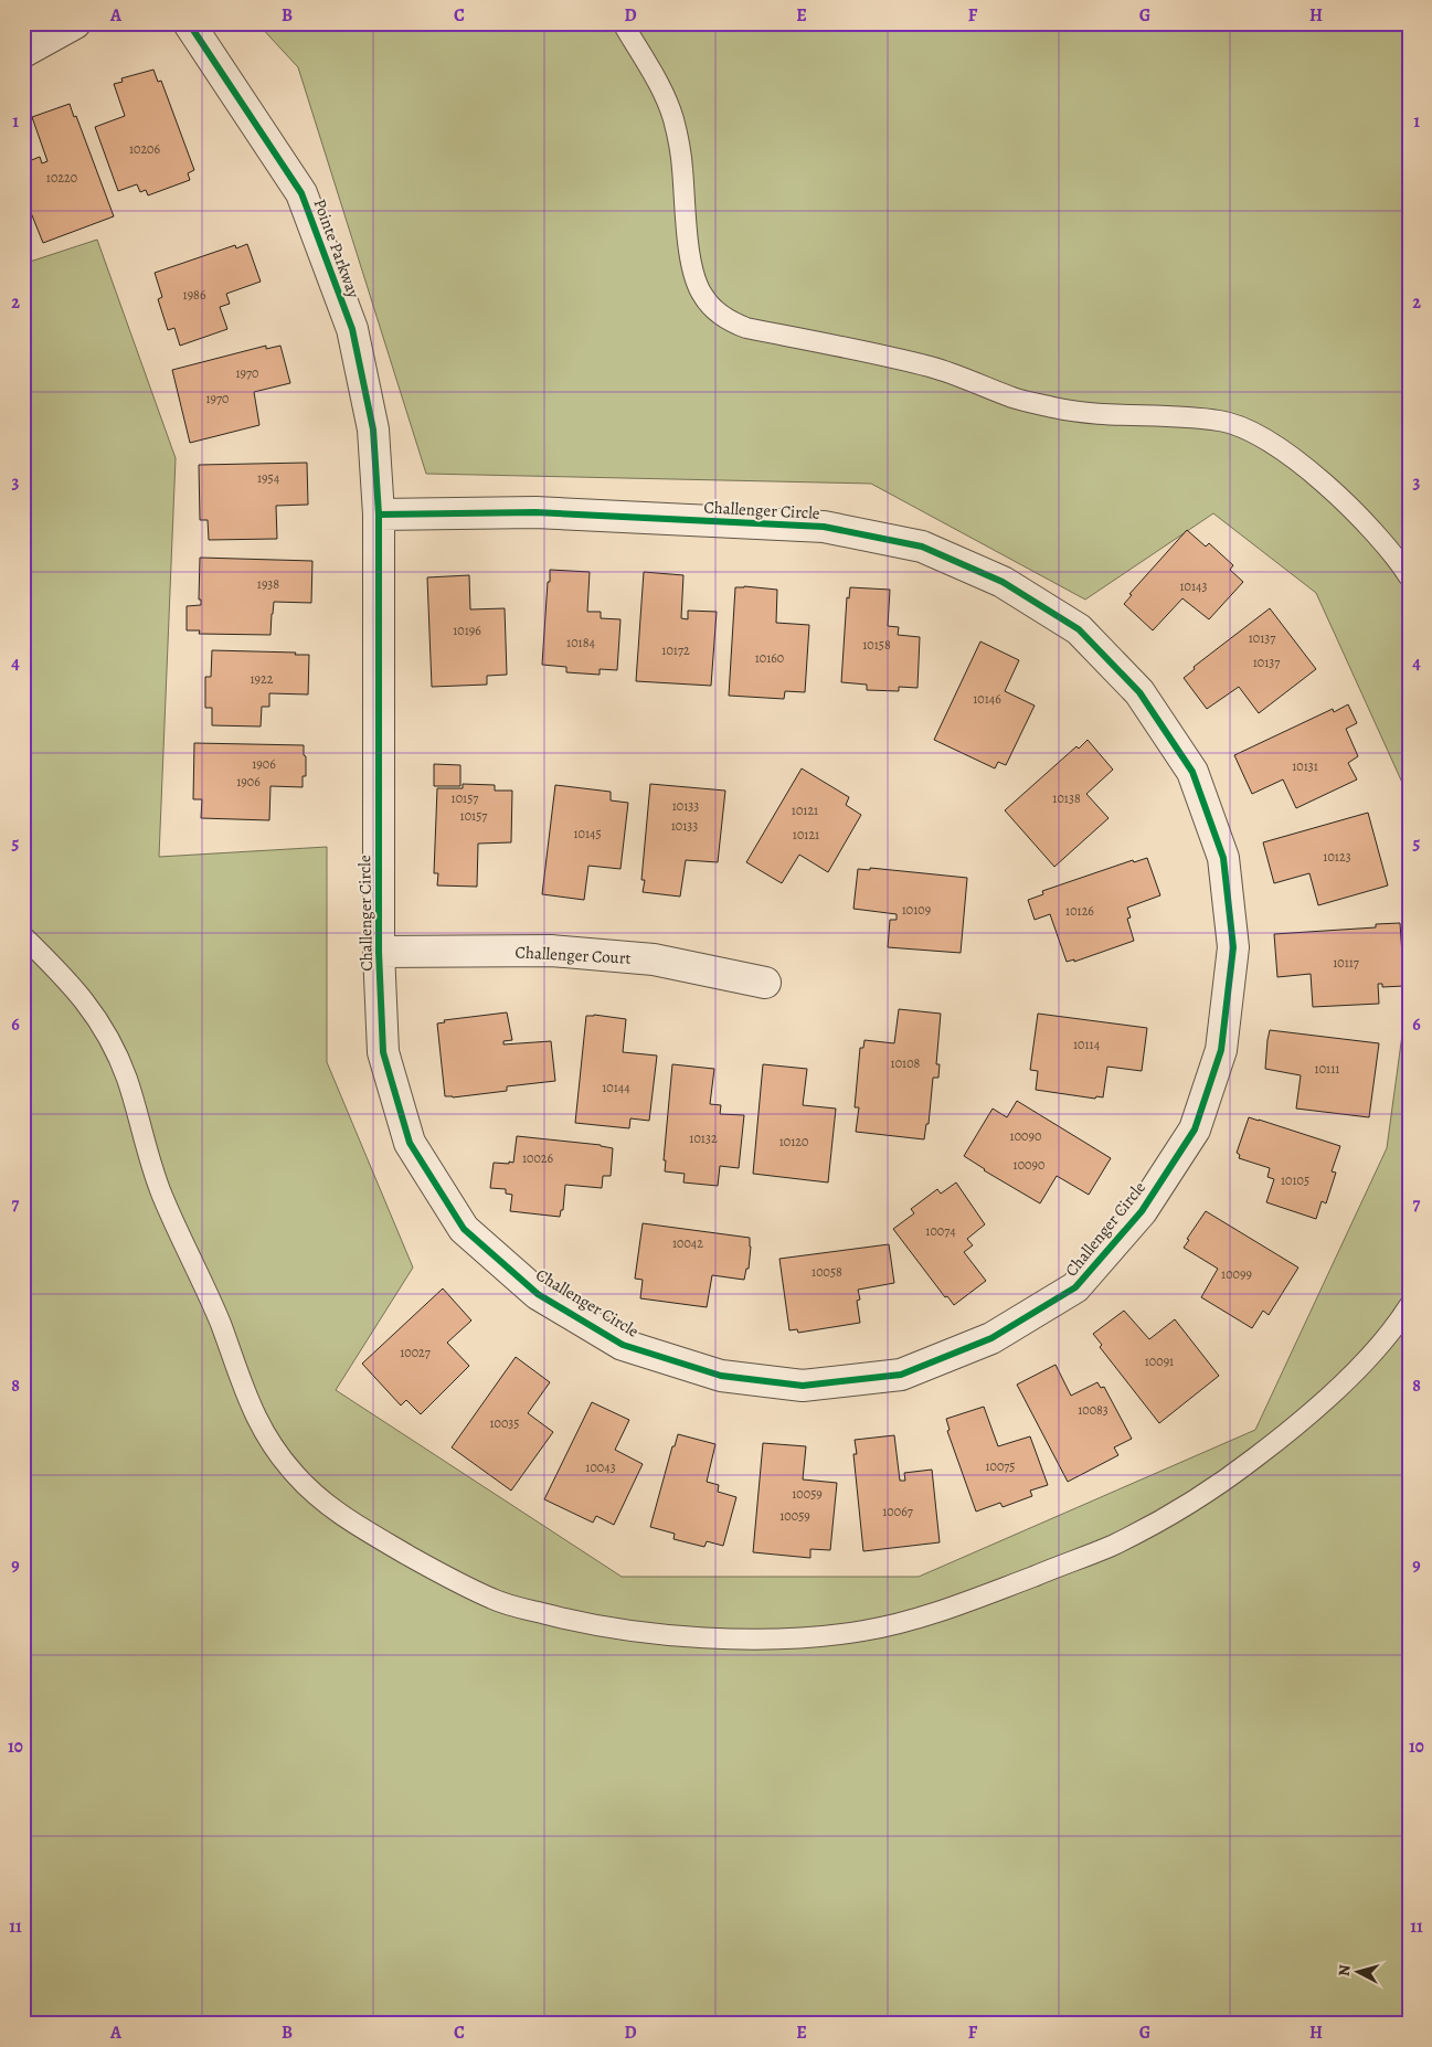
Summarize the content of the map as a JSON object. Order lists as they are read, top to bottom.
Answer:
{
  "streets": {
    "street": ["Pointe Parkway", "Challenger Circle", "Challenger Court"]
  },
  "crossings": [
    ["Pointe Parkway", "Challenger Circle"],
    ["Challenger Circle", "Challenger Court"]
  ],
  "house_numbers": [
    "10206",
    "10220",
    "1986",
    "1970",
    "1970",
    "1954",
    "1938",
    "10143",
    "10196",
    "10137",
    "10184",
    "10158",
    "10172",
    "10160",
    "10137",
    "1922",
    "10146",
    "1906",
    "10131",
    "1906",
    "10157",
    "10138",
    "10133",
    "10121",
    "10157",
    "10133",
    "10145",
    "10121",
    "10123",
    "10109",
    "10126",
    "10117",
    "10114",
    "10108",
    "10111",
    "10144",
    "10090",
    "10132",
    "10120",
    "10026",
    "10090",
    "10105",
    "10074",
    "10042",
    "10058",
    "10099",
    "10027",
    "10091",
    "10083",
    "10035",
    "10075",
    "10043",
    "10059",
    "10067",
    "10059"
  ],
  "north": "left",
  "grid": {
    "columns": [
      "A",
      "B",
      "C",
      "D",
      "E",
      "F",
      "G",
      "H"
    ],
    "rows": [
      "1",
      "2",
      "3",
      "4",
      "5",
      "6",
      "7",
      "8",
      "9",
      "10",
      "11"
    ]
  }
}
